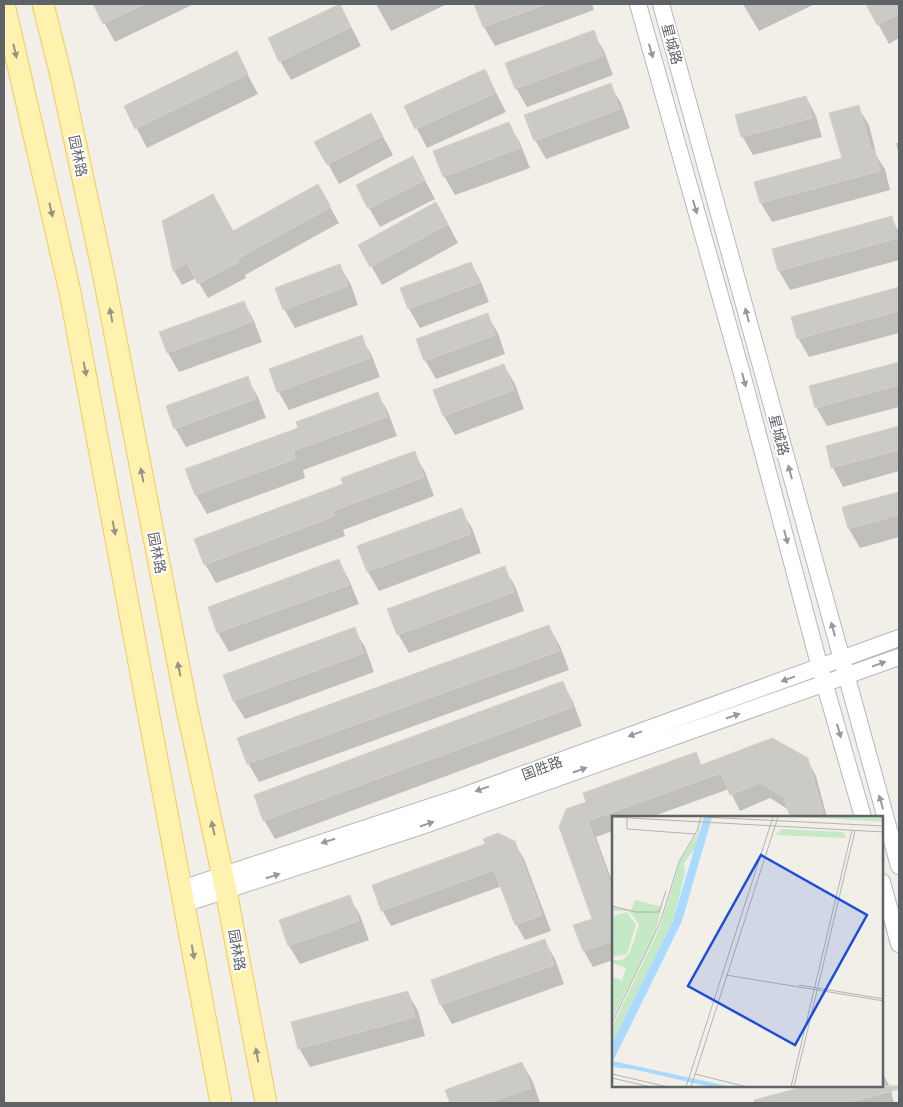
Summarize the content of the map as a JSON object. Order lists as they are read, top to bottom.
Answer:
{
  "streets": {
    "main road": ["园林路"],
    "street": ["星城路", "国胜路"]
  },
  "crossings": [
    ["星城路", "国胜路"],
    ["园林路", "国胜路"]
  ]
}
